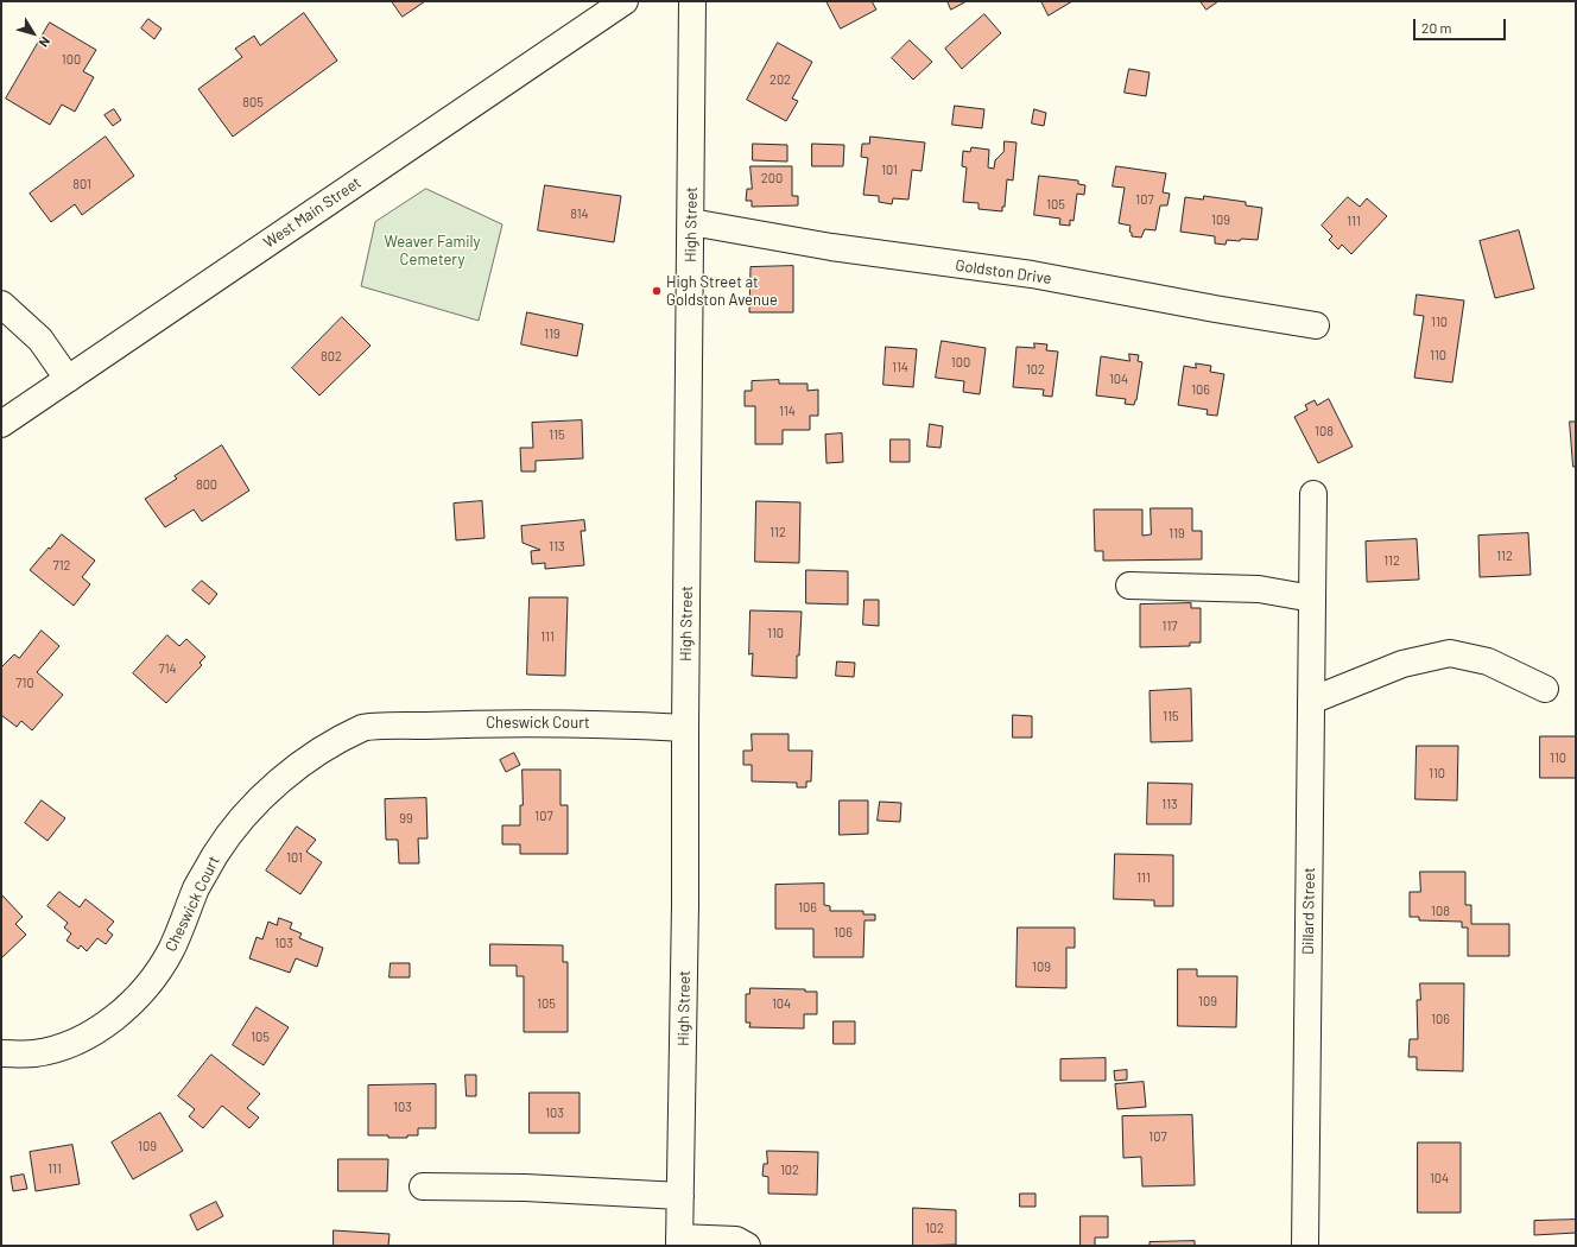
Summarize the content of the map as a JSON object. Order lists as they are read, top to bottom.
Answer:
{
  "streets": {
    "street": [
      "West Main Street",
      "High Street",
      "Goldston Drive",
      "Cheswick Court",
      "Dillard Street"
    ]
  },
  "crossings": [
    ["High Street", "Goldston Drive"],
    ["High Street", "Cheswick Court"]
  ],
  "parks": ["Weaver Family Cemetery"],
  "places": ["High Street at Goldston Avenue"],
  "house_numbers": [
    "100",
    "202",
    "805",
    "101",
    "200",
    "801",
    "107",
    "105",
    "814",
    "109",
    "111",
    "110",
    "119",
    "110",
    "802",
    "100",
    "114",
    "102",
    "104",
    "106",
    "114",
    "108",
    "115",
    "800",
    "112",
    "119",
    "113",
    "112",
    "112",
    "712",
    "117",
    "110",
    "111",
    "714",
    "710",
    "115",
    "110",
    "110",
    "113",
    "107",
    "99",
    "101",
    "111",
    "106",
    "108",
    "106",
    "103",
    "109",
    "109",
    "105",
    "104",
    "106",
    "105",
    "103",
    "103",
    "107",
    "109",
    "111",
    "102",
    "104",
    "102"
  ],
  "scale_bar": "20 m",
  "north": "bottom right"
}
